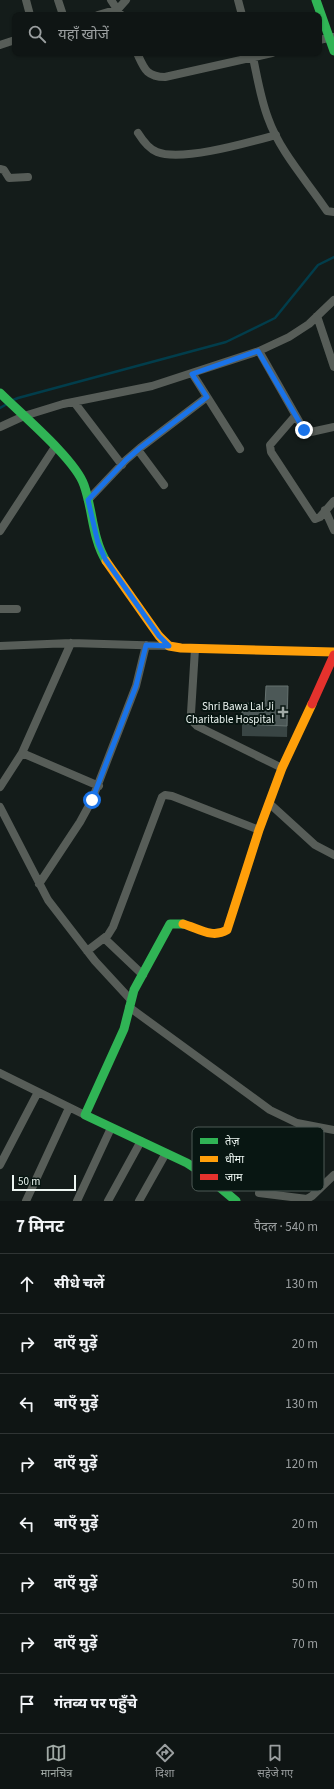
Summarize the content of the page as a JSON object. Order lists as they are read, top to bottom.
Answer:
{
  "places": {
    "health": ["Shri Bawa Lal Ji Charitable Hospital"]
  },
  "legend": ["तेज़", "धीमा", "जाम"],
  "scale_bar": "50 m",
  "page": {
    "search": "यहाँ खोजें",
    "scale": "50 m",
    "heading": ["7 मिनट", "पैदल · 540 m"],
    "list": [
      ["सीधे चलें", "130 m"],
      ["दाएँ मुड़ें", "20 m"],
      ["बाएँ मुड़ें", "130 m"],
      ["दाएँ मुड़ें", "120 m"],
      ["बाएँ मुड़ें", "20 m"],
      ["दाएँ मुड़ें", "50 m"],
      ["दाएँ मुड़ें", "70 m"],
      "गंतव्य पर पहुँचे"
    ],
    "nav": ["मानचित्र", "दिशा", "सहेजे गए"]
  }
}
